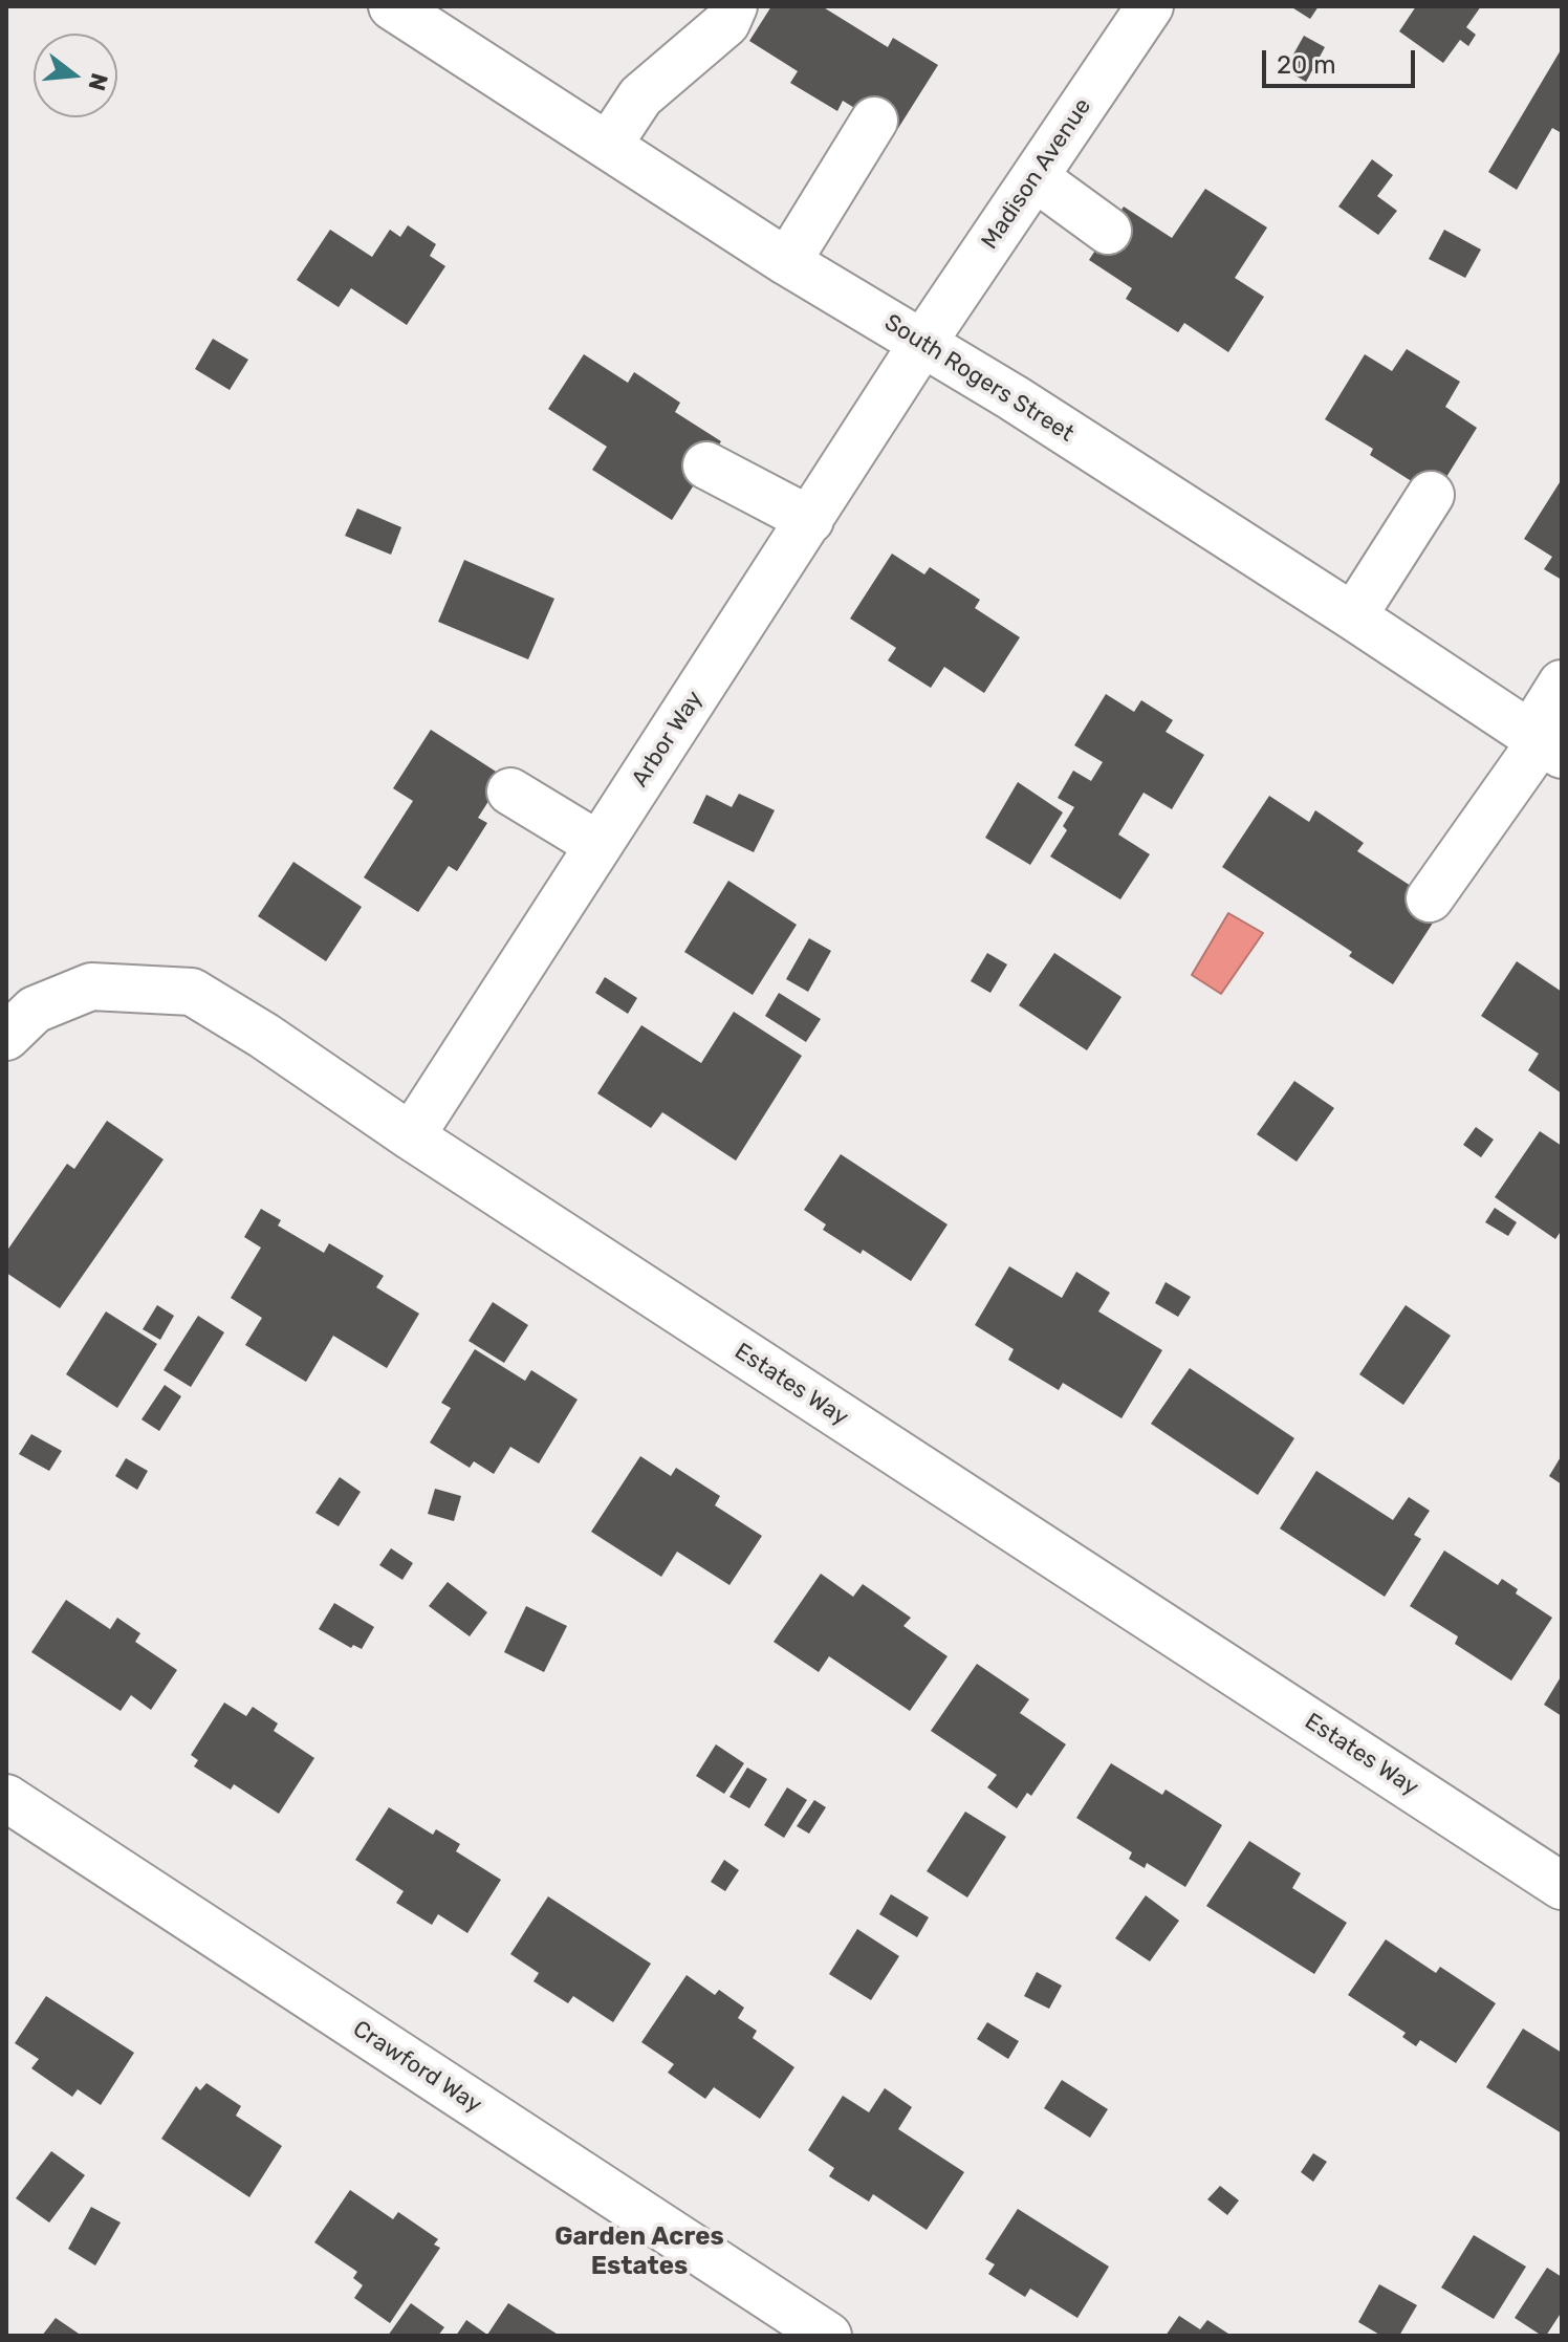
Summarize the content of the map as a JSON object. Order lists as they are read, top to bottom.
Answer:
{
  "streets": {
    "street": [
      "Madison Avenue",
      "South Rogers Street",
      "Arbor Way",
      "Estates Way",
      "Crawford Way"
    ]
  },
  "crossings": [
    ["Madison Avenue", "South Rogers Street"],
    ["Madison Avenue", "Arbor Way"],
    ["South Rogers Street", "Arbor Way"],
    ["Arbor Way", "Estates Way"]
  ],
  "districts": ["Garden Acres Estates"],
  "scale_bar": "20 m",
  "north": "right"
}
